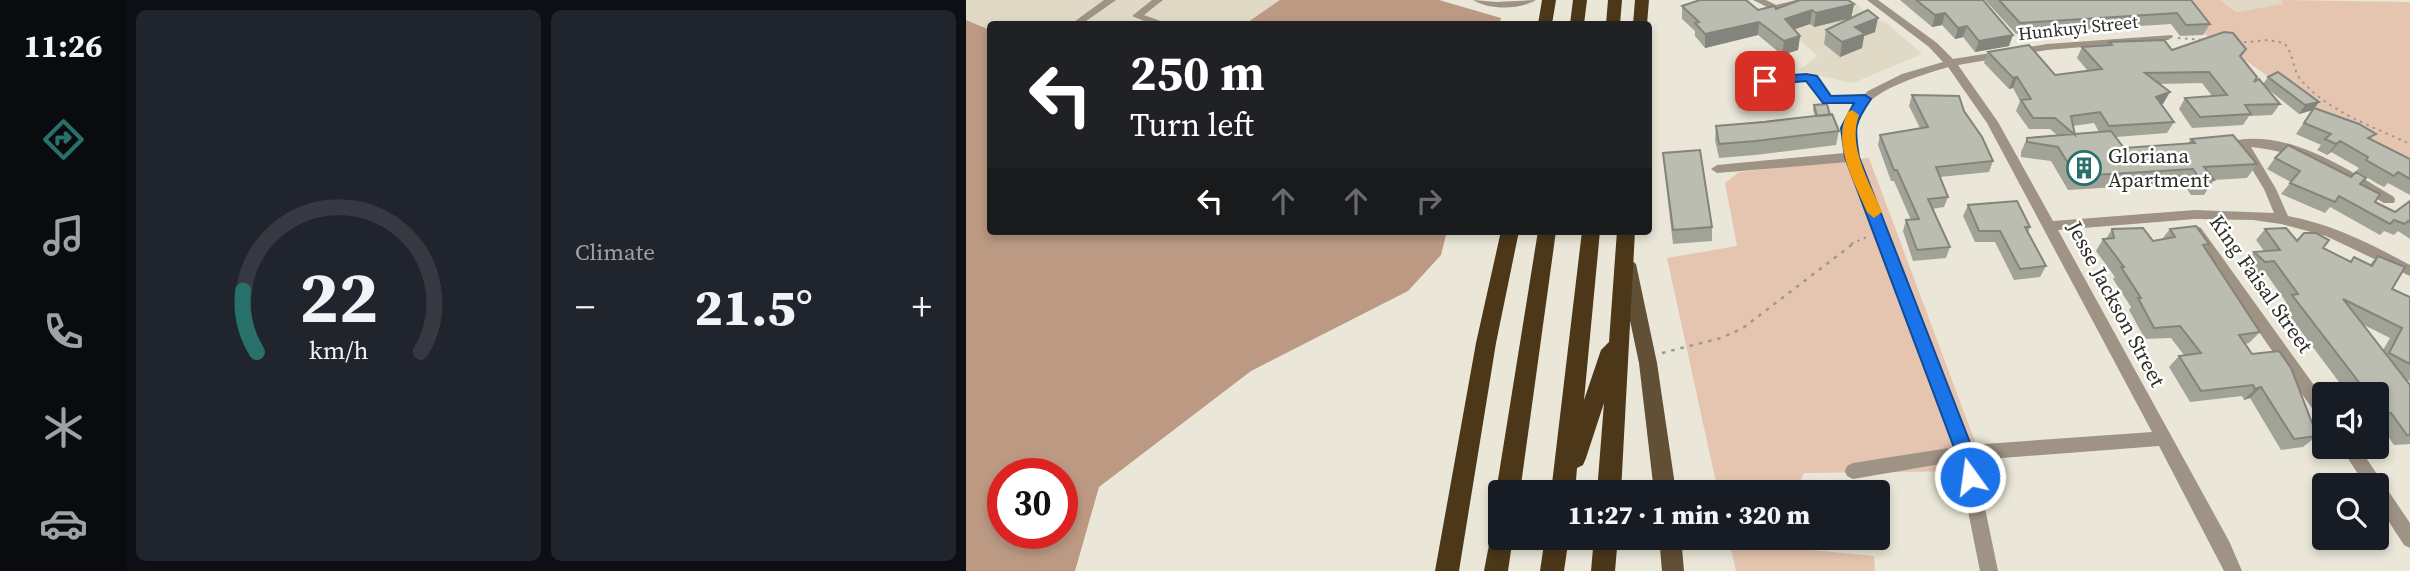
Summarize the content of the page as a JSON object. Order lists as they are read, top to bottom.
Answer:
{
  "streets": {
    "street": ["Hunkuyi Street", "King Faisal Street", "Jesse Jackson Street"]
  },
  "crossings": [
    ["Hunkuyi Street", "Jesse Jackson Street"]
  ],
  "places": {
    "building": ["Gloriana Apartment"]
  },
  "page": {
    "tabs": "11:26",
    "tile": "Climate",
    "turn": ["250 m", "Turn left"],
    "heat": ["−", "21.5°", "+"],
    "limit": "30",
    "trip": "11:27 · 1 min · 320 m",
    "gauge": ["22", "km/h"]
  }
}
